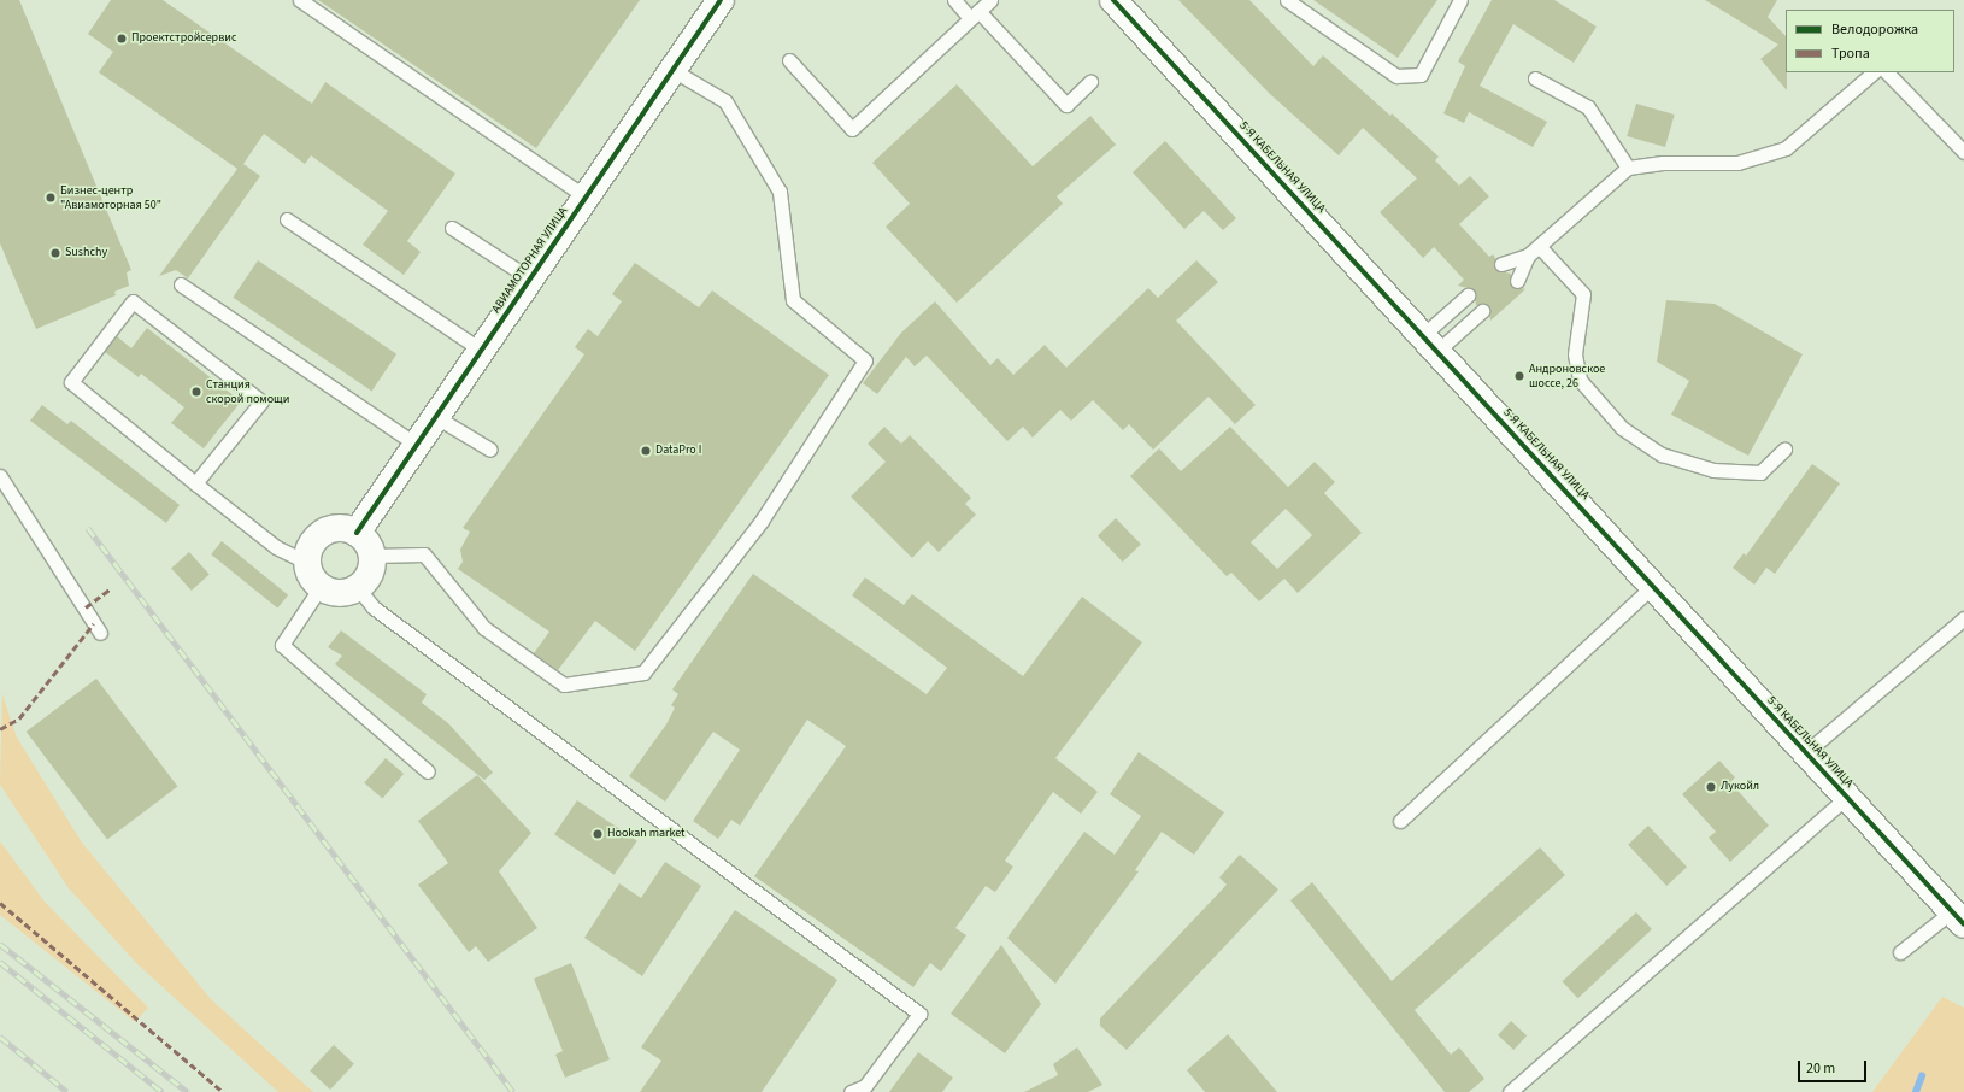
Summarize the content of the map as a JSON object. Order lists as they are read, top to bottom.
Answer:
{
  "streets": {
    "street": ["5-Я КАБЕЛЬНАЯ УЛИЦА", "АВИАМОТОРНАЯ УЛИЦА"]
  },
  "places": [
    "Проектстройсервис",
    "Бизнес-центр \"Авиамоторная 50\"",
    "Sushchy",
    "Андроновское шоссе, 26",
    "Станция скорой помощи",
    "DataPro I",
    "Лукойл",
    "Hookah market"
  ],
  "legend": ["Велодорожка", "Тропа"],
  "scale_bar": "20 m"
}
